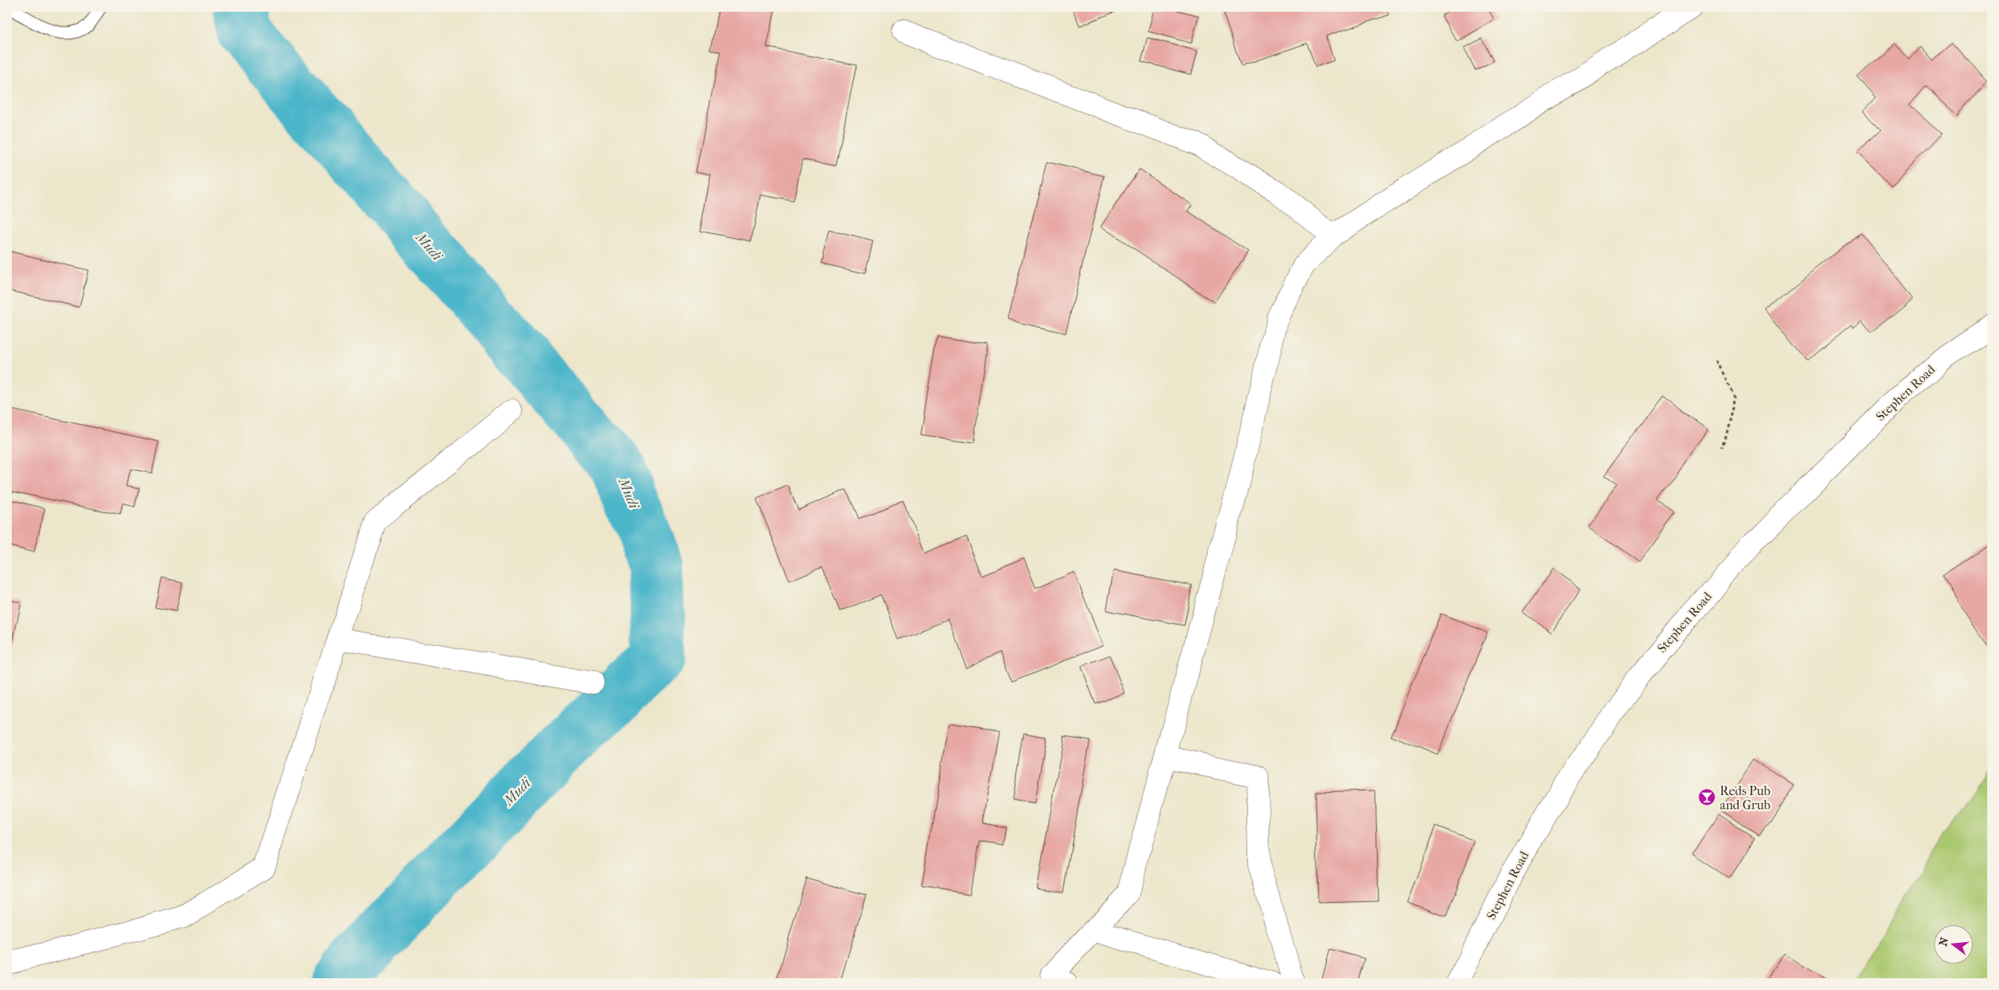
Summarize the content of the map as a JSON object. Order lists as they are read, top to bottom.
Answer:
{
  "streets": {
    "street": ["Stephen Road"]
  },
  "water": ["Mudi"],
  "places": {
    "bar": ["Reds Pub and Grub"]
  },
  "north": "left"
}
